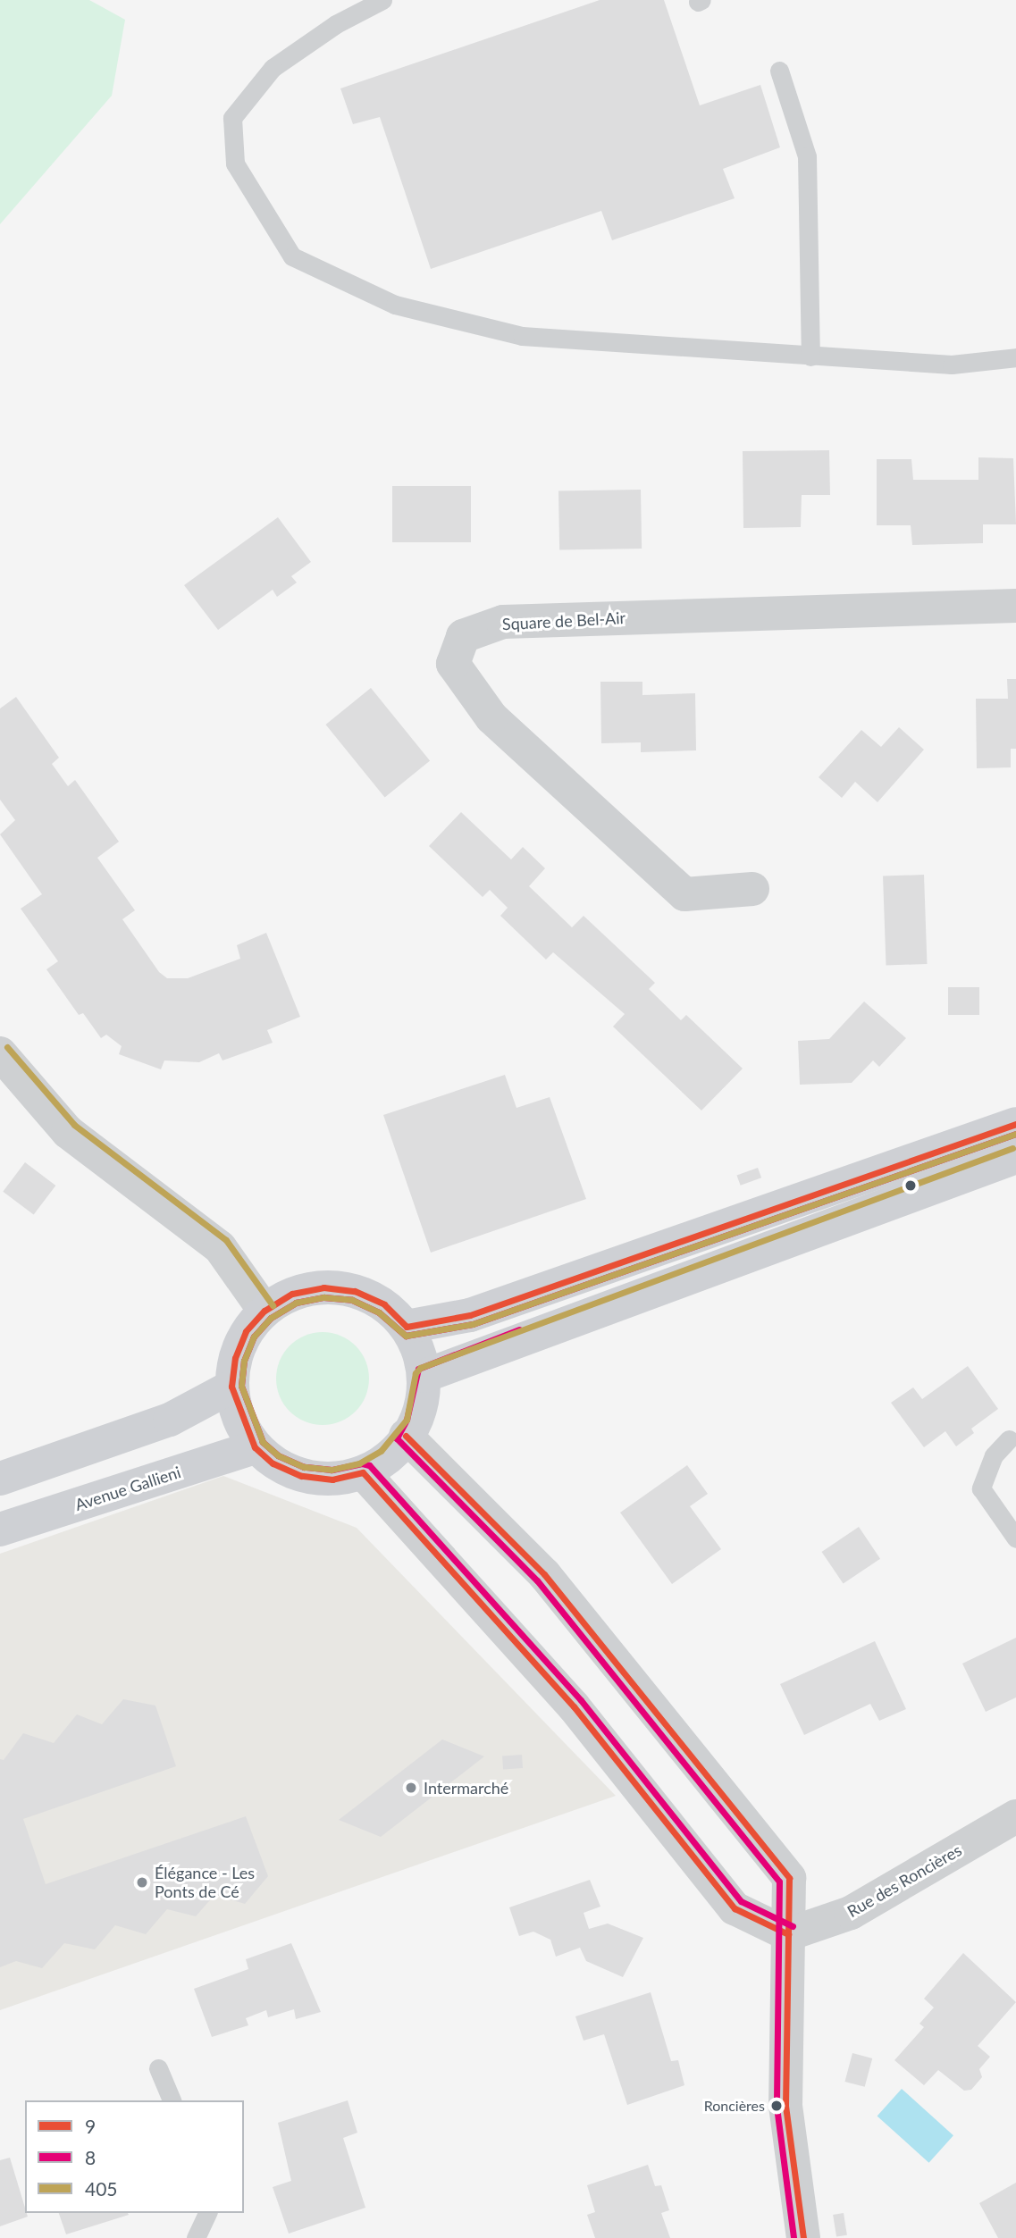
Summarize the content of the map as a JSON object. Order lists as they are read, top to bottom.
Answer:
{
  "streets": {
    "main road": ["Avenue Gallieni"],
    "street": ["Square de Bel-Air", "Rue des Roncières"]
  },
  "places": ["Intermarché", "Élégance - Les Ponts de Cé", "Roncières"],
  "lines": ["transit line 405", "transit line 9", "transit line 8"],
  "legend": ["9", "8", "405"]
}
